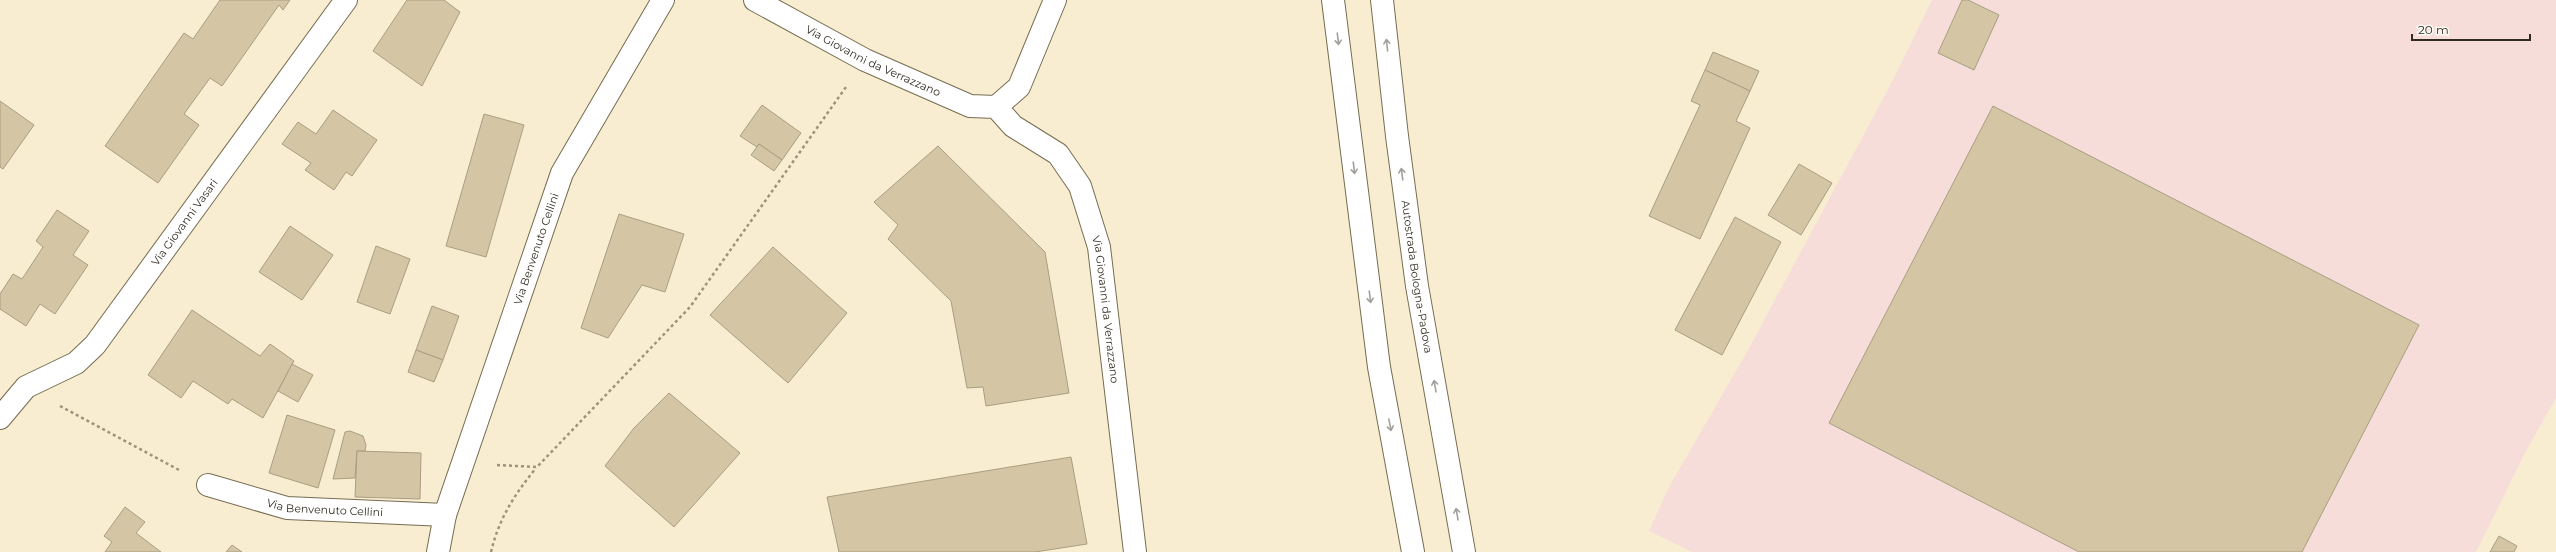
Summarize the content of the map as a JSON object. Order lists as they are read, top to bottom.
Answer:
{
  "streets": {
    "main road": [
      "Via Giovanni da Verrazzano",
      "Via Giovanni Vasari",
      "Via Benvenuto Cellini",
      "Autostrada Bologna-Padova"
    ]
  },
  "scale_bar": "20 m"
}
